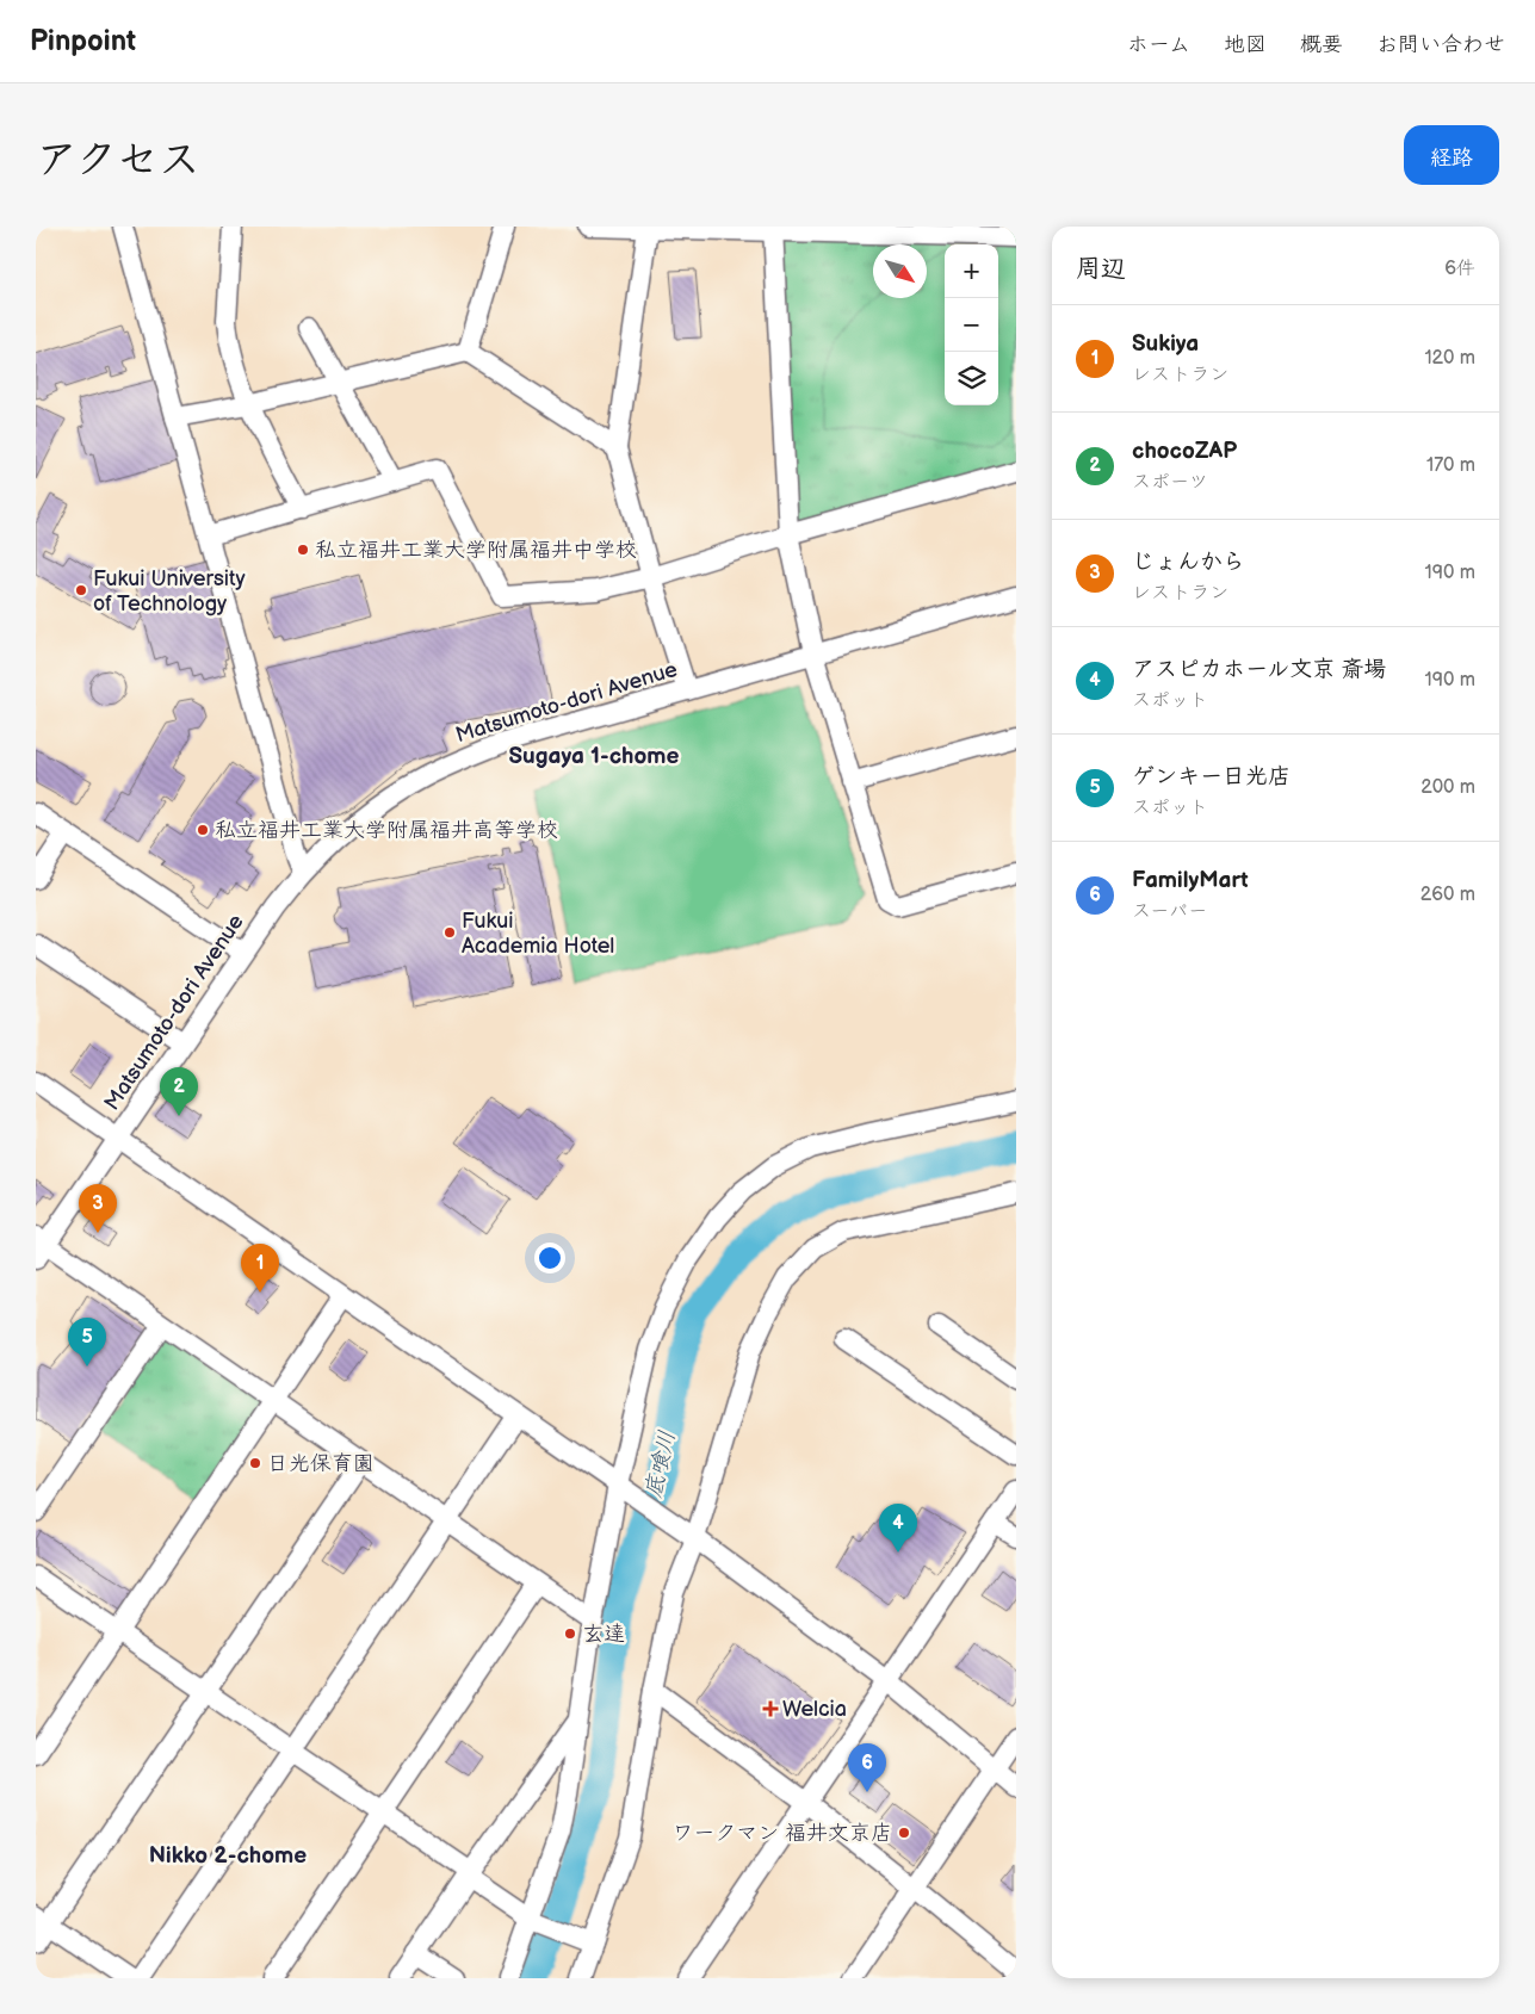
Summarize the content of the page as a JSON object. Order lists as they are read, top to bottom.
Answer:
{
  "streets": {
    "street": ["Matsumoto-dori Avenue"]
  },
  "districts": ["Sugaya 1-chome", "Nikko 2-chome"],
  "water": ["底喰川"],
  "places": {
    "other": [
      "私立福井工業大学附属福井中学校",
      "Fukui University of Technology",
      "私立福井工業大学附属福井高等学校",
      "Fukui Academia Hotel",
      "日光保育園",
      "玄達",
      "ワークマン 福井文京店"
    ],
    "health": ["Welcia"]
  },
  "north": "bottom right",
  "page": {
    "header": "Pinpoint",
    "nav": [
      "ホーム",
      "地図",
      "概要",
      "お問い合わせ"
    ],
    "title": "アクセス",
    "buttons": "経路",
    "heading": ["周辺", "6件"],
    "map_buttons": ["+", "−"],
    "list": [
      {
        "mark": "1",
        "name": "Sukiya",
        "note": "レストラン",
        "value": "120 m"
      },
      {
        "mark": "2",
        "name": "chocoZAP",
        "note": "スポーツ",
        "value": "170 m"
      },
      {
        "mark": "3",
        "name": "じょんから",
        "note": "レストラン",
        "value": "190 m"
      },
      {
        "mark": "4",
        "name": "アスピカホール文京 斎場",
        "note": "スポット",
        "value": "190 m"
      },
      {
        "mark": "5",
        "name": "ゲンキー日光店",
        "note": "スポット",
        "value": "200 m"
      },
      {
        "mark": "6",
        "name": "FamilyMart",
        "note": "スーパー",
        "value": "260 m"
      }
    ],
    "pins": [
      "2",
      "3",
      "1",
      "5",
      "4",
      "6"
    ]
  }
}
